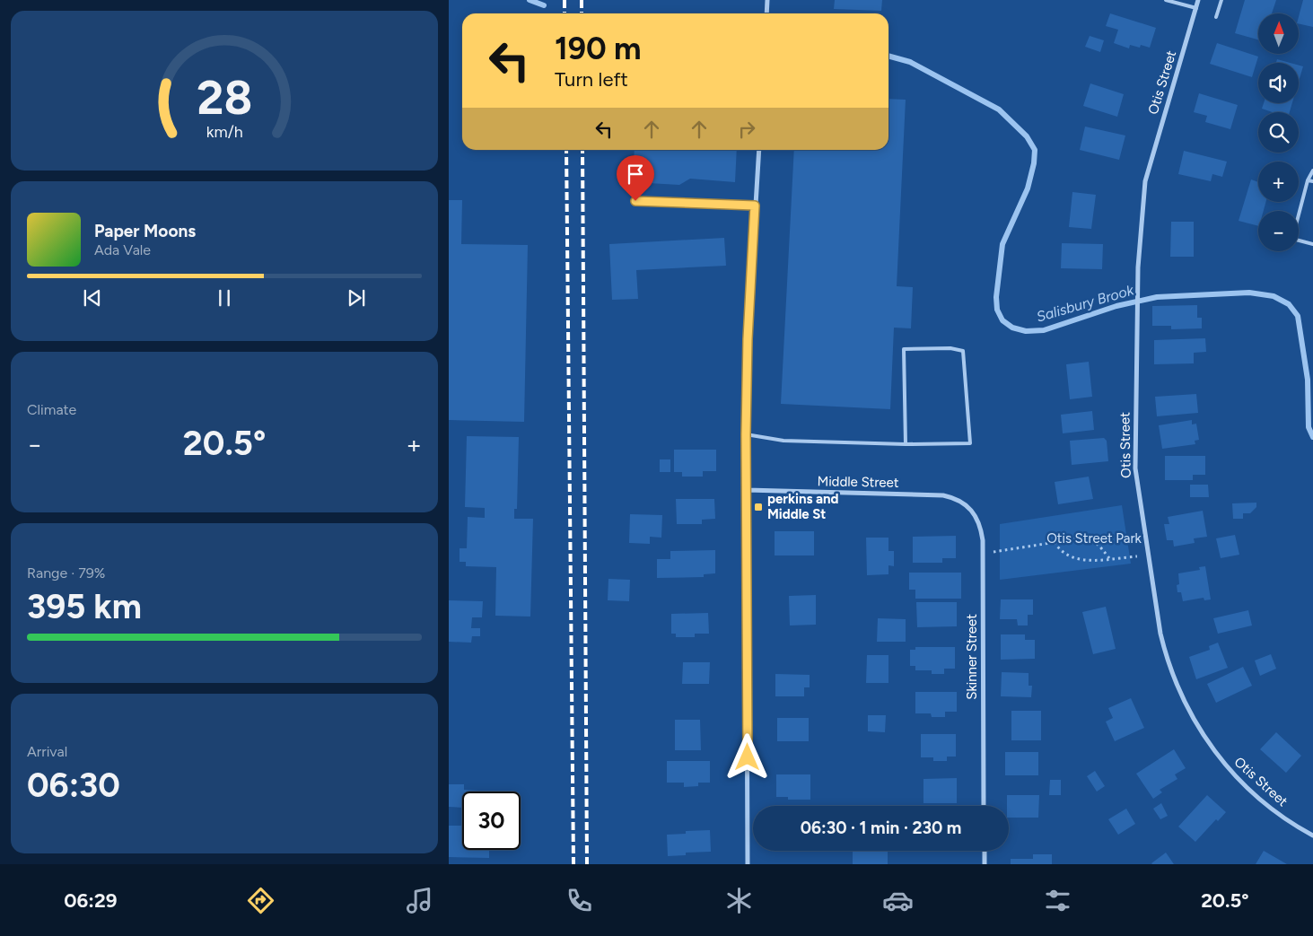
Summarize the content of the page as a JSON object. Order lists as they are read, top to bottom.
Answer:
{
  "streets": {
    "street": ["Otis Street", "Middle Street", "Skinner Street"]
  },
  "crossings": [
    ["Middle Street", "Skinner Street"]
  ],
  "water": ["Salisbury Brook"],
  "parks": ["Otis Street Park"],
  "places": {
    "transit": ["perkins and Middle St"]
  },
  "north": "top",
  "page": {
    "map_buttons": ["+", "−"],
    "turn": ["190 m", "Turn left"],
    "song": ["Paper Moons", "Ada Vale"],
    "tile": [
      "Climate",
      ["Range · 79%", "395 km"],
      ["Arrival", "06:30"]
    ],
    "heat": ["−", "20.5°", "+"],
    "limit": "30",
    "trip": "06:30 · 1 min · 230 m",
    "tabs": ["06:29", "20.5°"],
    "gauge": ["28", "km/h"]
  }
}
